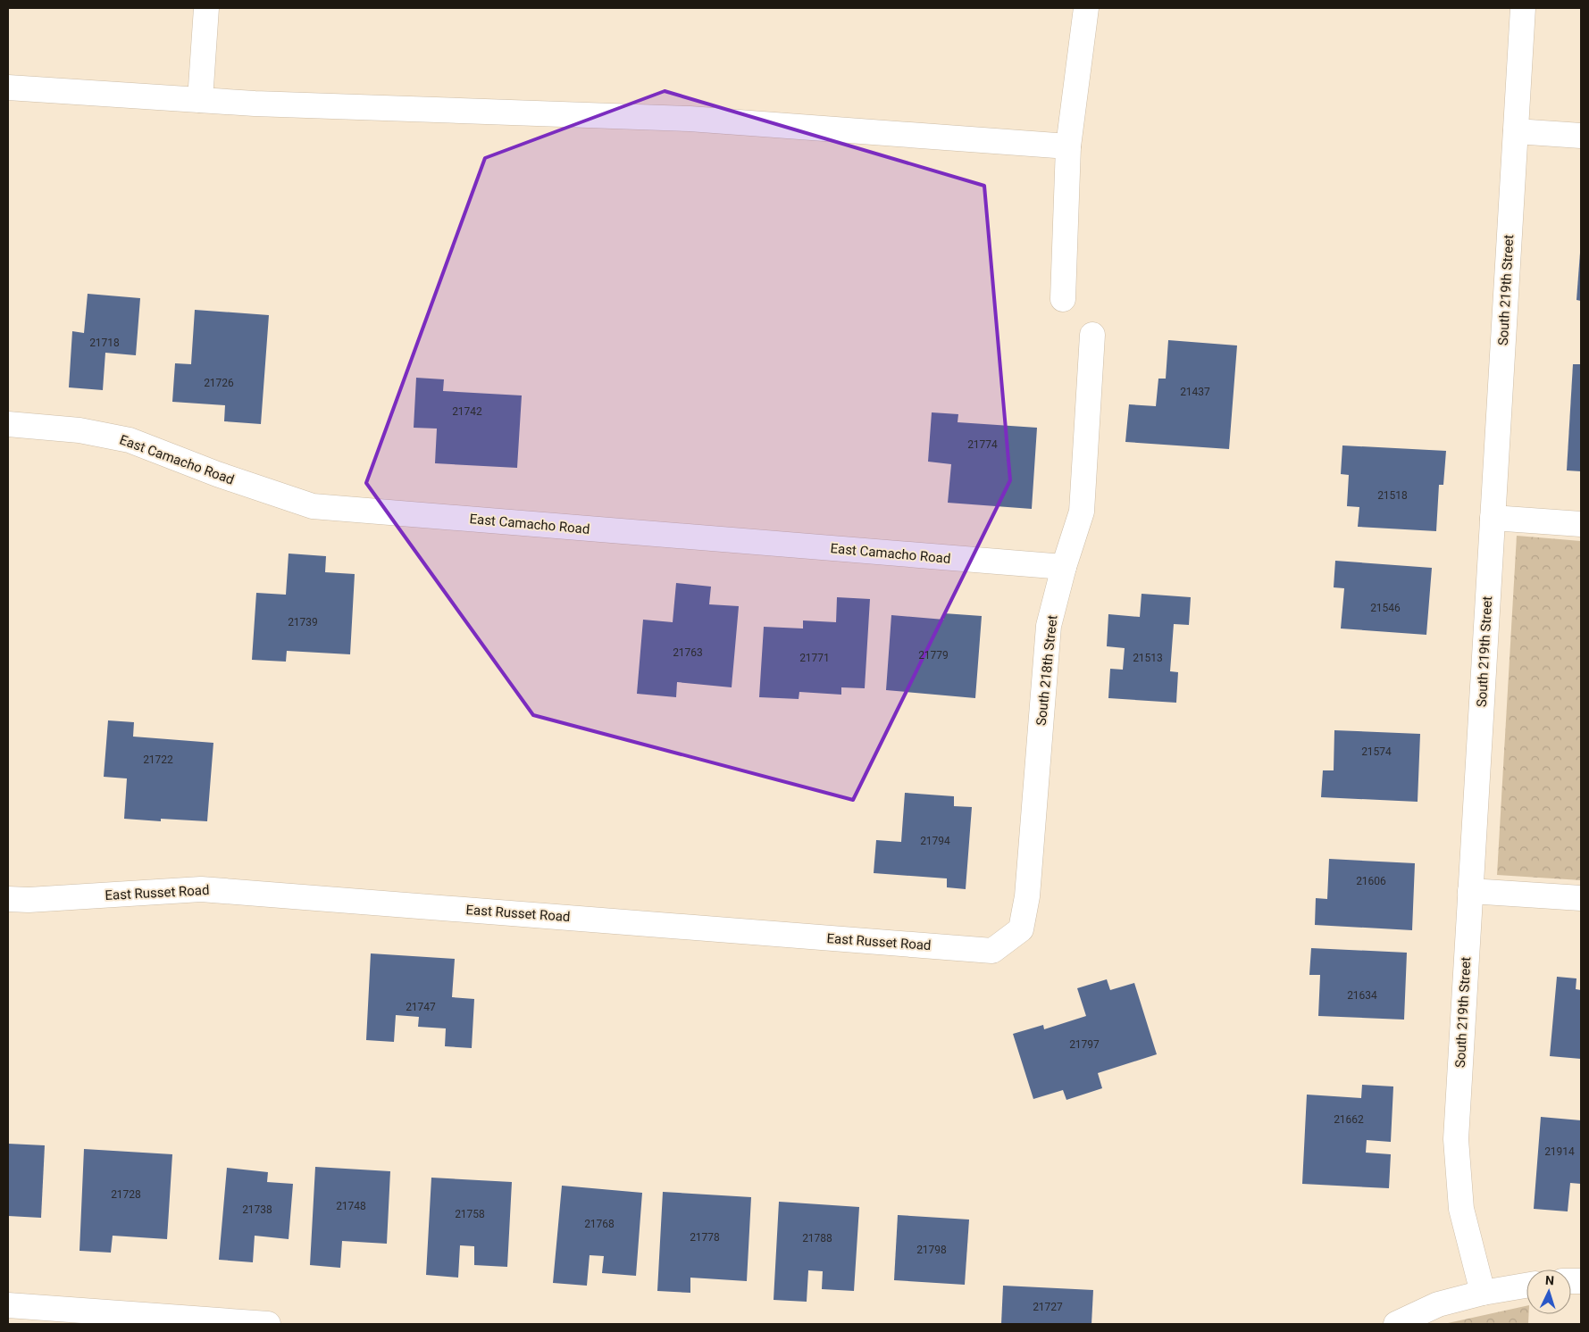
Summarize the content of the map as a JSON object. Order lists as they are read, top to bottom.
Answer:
{
  "streets": {
    "street": [
      "South 219th Street",
      "East Camacho Road",
      "South 218th Street",
      "East Russet Road"
    ]
  },
  "crossings": [
    ["East Camacho Road", "South 218th Street"],
    ["South 218th Street", "East Russet Road"]
  ],
  "house_numbers": [
    "21718",
    "21726",
    "21437",
    "21742",
    "21774",
    "21518",
    "21546",
    "21739",
    "21763",
    "21779",
    "21771",
    "21513",
    "21574",
    "21722",
    "21794",
    "21606",
    "21634",
    "21747",
    "21797",
    "21662",
    "21914",
    "21728",
    "21748",
    "21738",
    "21758",
    "21768",
    "21778",
    "21788",
    "21798",
    "21727"
  ],
  "north": "top"
}
